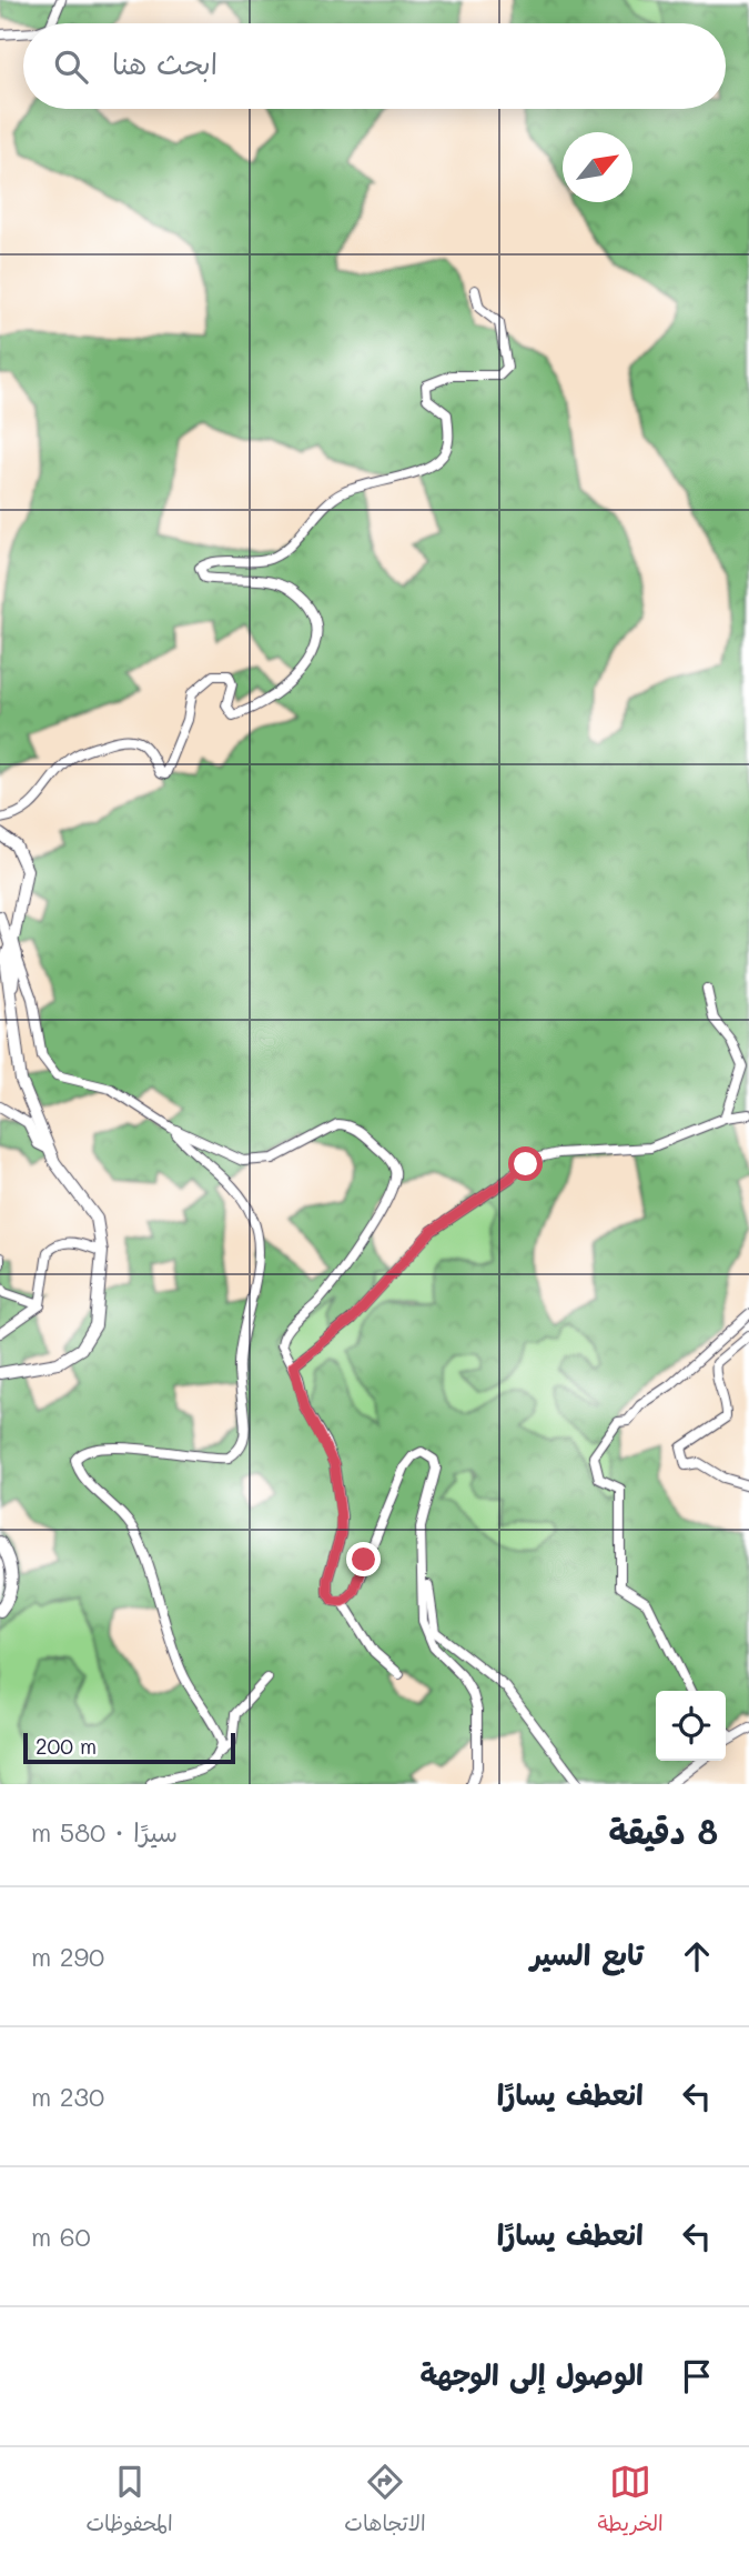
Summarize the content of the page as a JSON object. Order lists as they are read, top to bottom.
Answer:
{
  "scale_bar": "200 m",
  "north": "top right",
  "page": {
    "search": "ابحث هنا",
    "scale": "200 m",
    "heading": ["8 دقيقة", "سيرًا · 580 m"],
    "list": [
      ["تابع السير", "290 m"],
      ["انعطف يسارًا", "230 m"],
      ["انعطف يسارًا", "60 m"],
      "الوصول إلى الوجهة"
    ],
    "nav": ["الخريطة", "الاتجاهات", "المحفوظات"]
  }
}
